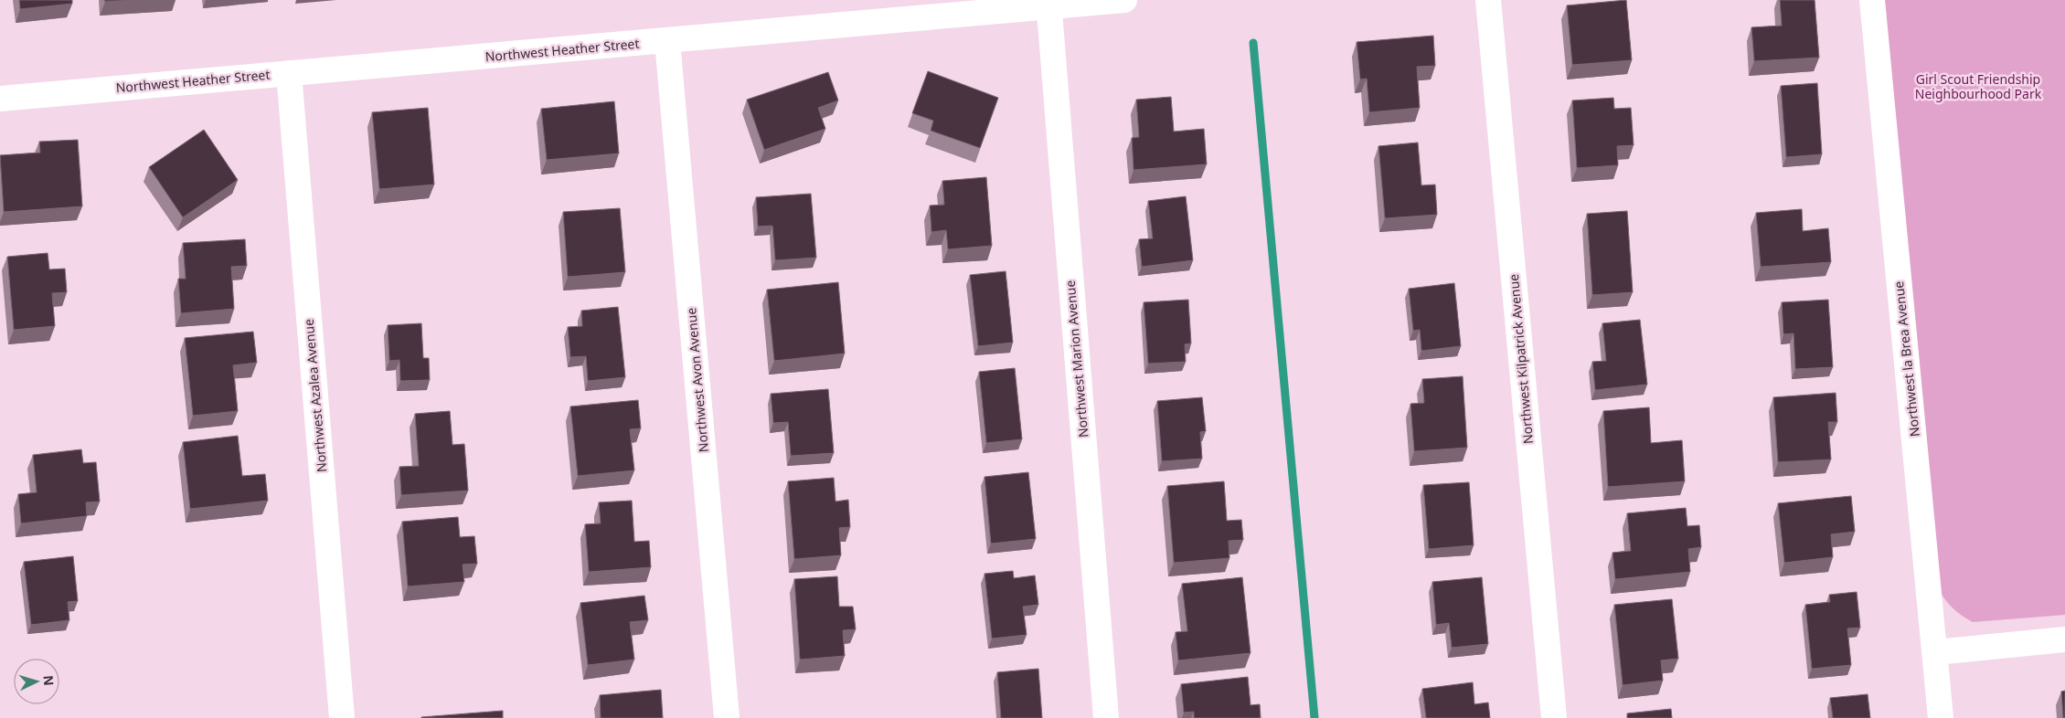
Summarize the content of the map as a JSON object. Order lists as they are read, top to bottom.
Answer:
{
  "streets": {
    "street": [
      "Northwest Heather Street",
      "Northwest Marion Avenue",
      "Northwest Kilpatrick Avenue",
      "Northwest la Brea Avenue",
      "Northwest Avon Avenue",
      "Northwest Azalea Avenue"
    ]
  },
  "crossings": [
    ["Northwest Heather Street", "Northwest Marion Avenue"],
    ["Northwest Heather Street", "Northwest Avon Avenue"],
    ["Northwest Heather Street", "Northwest Azalea Avenue"]
  ],
  "parks": ["Girl Scout Friendship Neighbourhood Park"],
  "north": "right"
}
